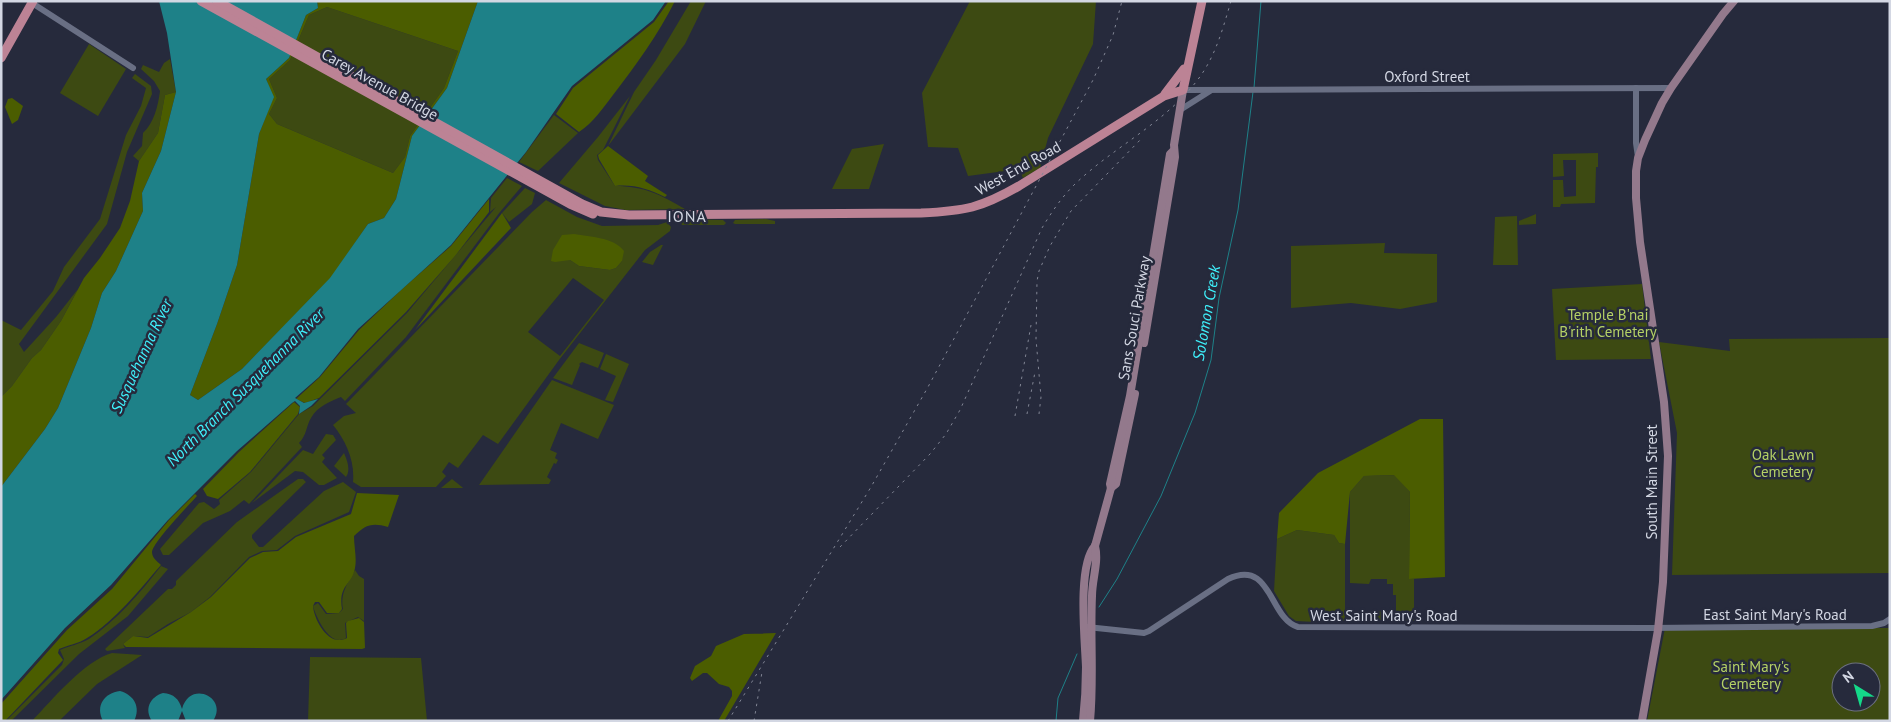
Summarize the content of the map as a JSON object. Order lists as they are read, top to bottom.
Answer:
{
  "streets": {
    "main road": [
      "Carey Avenue Bridge",
      "West End Road",
      "Sans Souci Parkway",
      "South Main Street"
    ],
    "street": ["Oxford Street", "East Saint Mary's Road", "West Saint Mary's Road"]
  },
  "crossings": [
    ["Oxford Street", "West End Road"],
    ["Oxford Street", "Sans Souci Parkway"],
    ["Oxford Street", "South Main Street"],
    ["Carey Avenue Bridge", "West End Road"],
    ["West End Road", "Sans Souci Parkway"],
    ["Sans Souci Parkway", "West Saint Mary's Road"],
    ["South Main Street", "East Saint Mary's Road"],
    ["South Main Street", "West Saint Mary's Road"],
    ["East Saint Mary's Road", "West Saint Mary's Road"]
  ],
  "districts": ["IONA"],
  "water": ["Solomon Creek", "Susquehanna River", "North Branch Susquehanna River"],
  "parks": ["Temple B'nai B'rith Cemetery", "Oak Lawn Cemetery", "Saint Mary's Cemetery"],
  "north": "top left"
}
